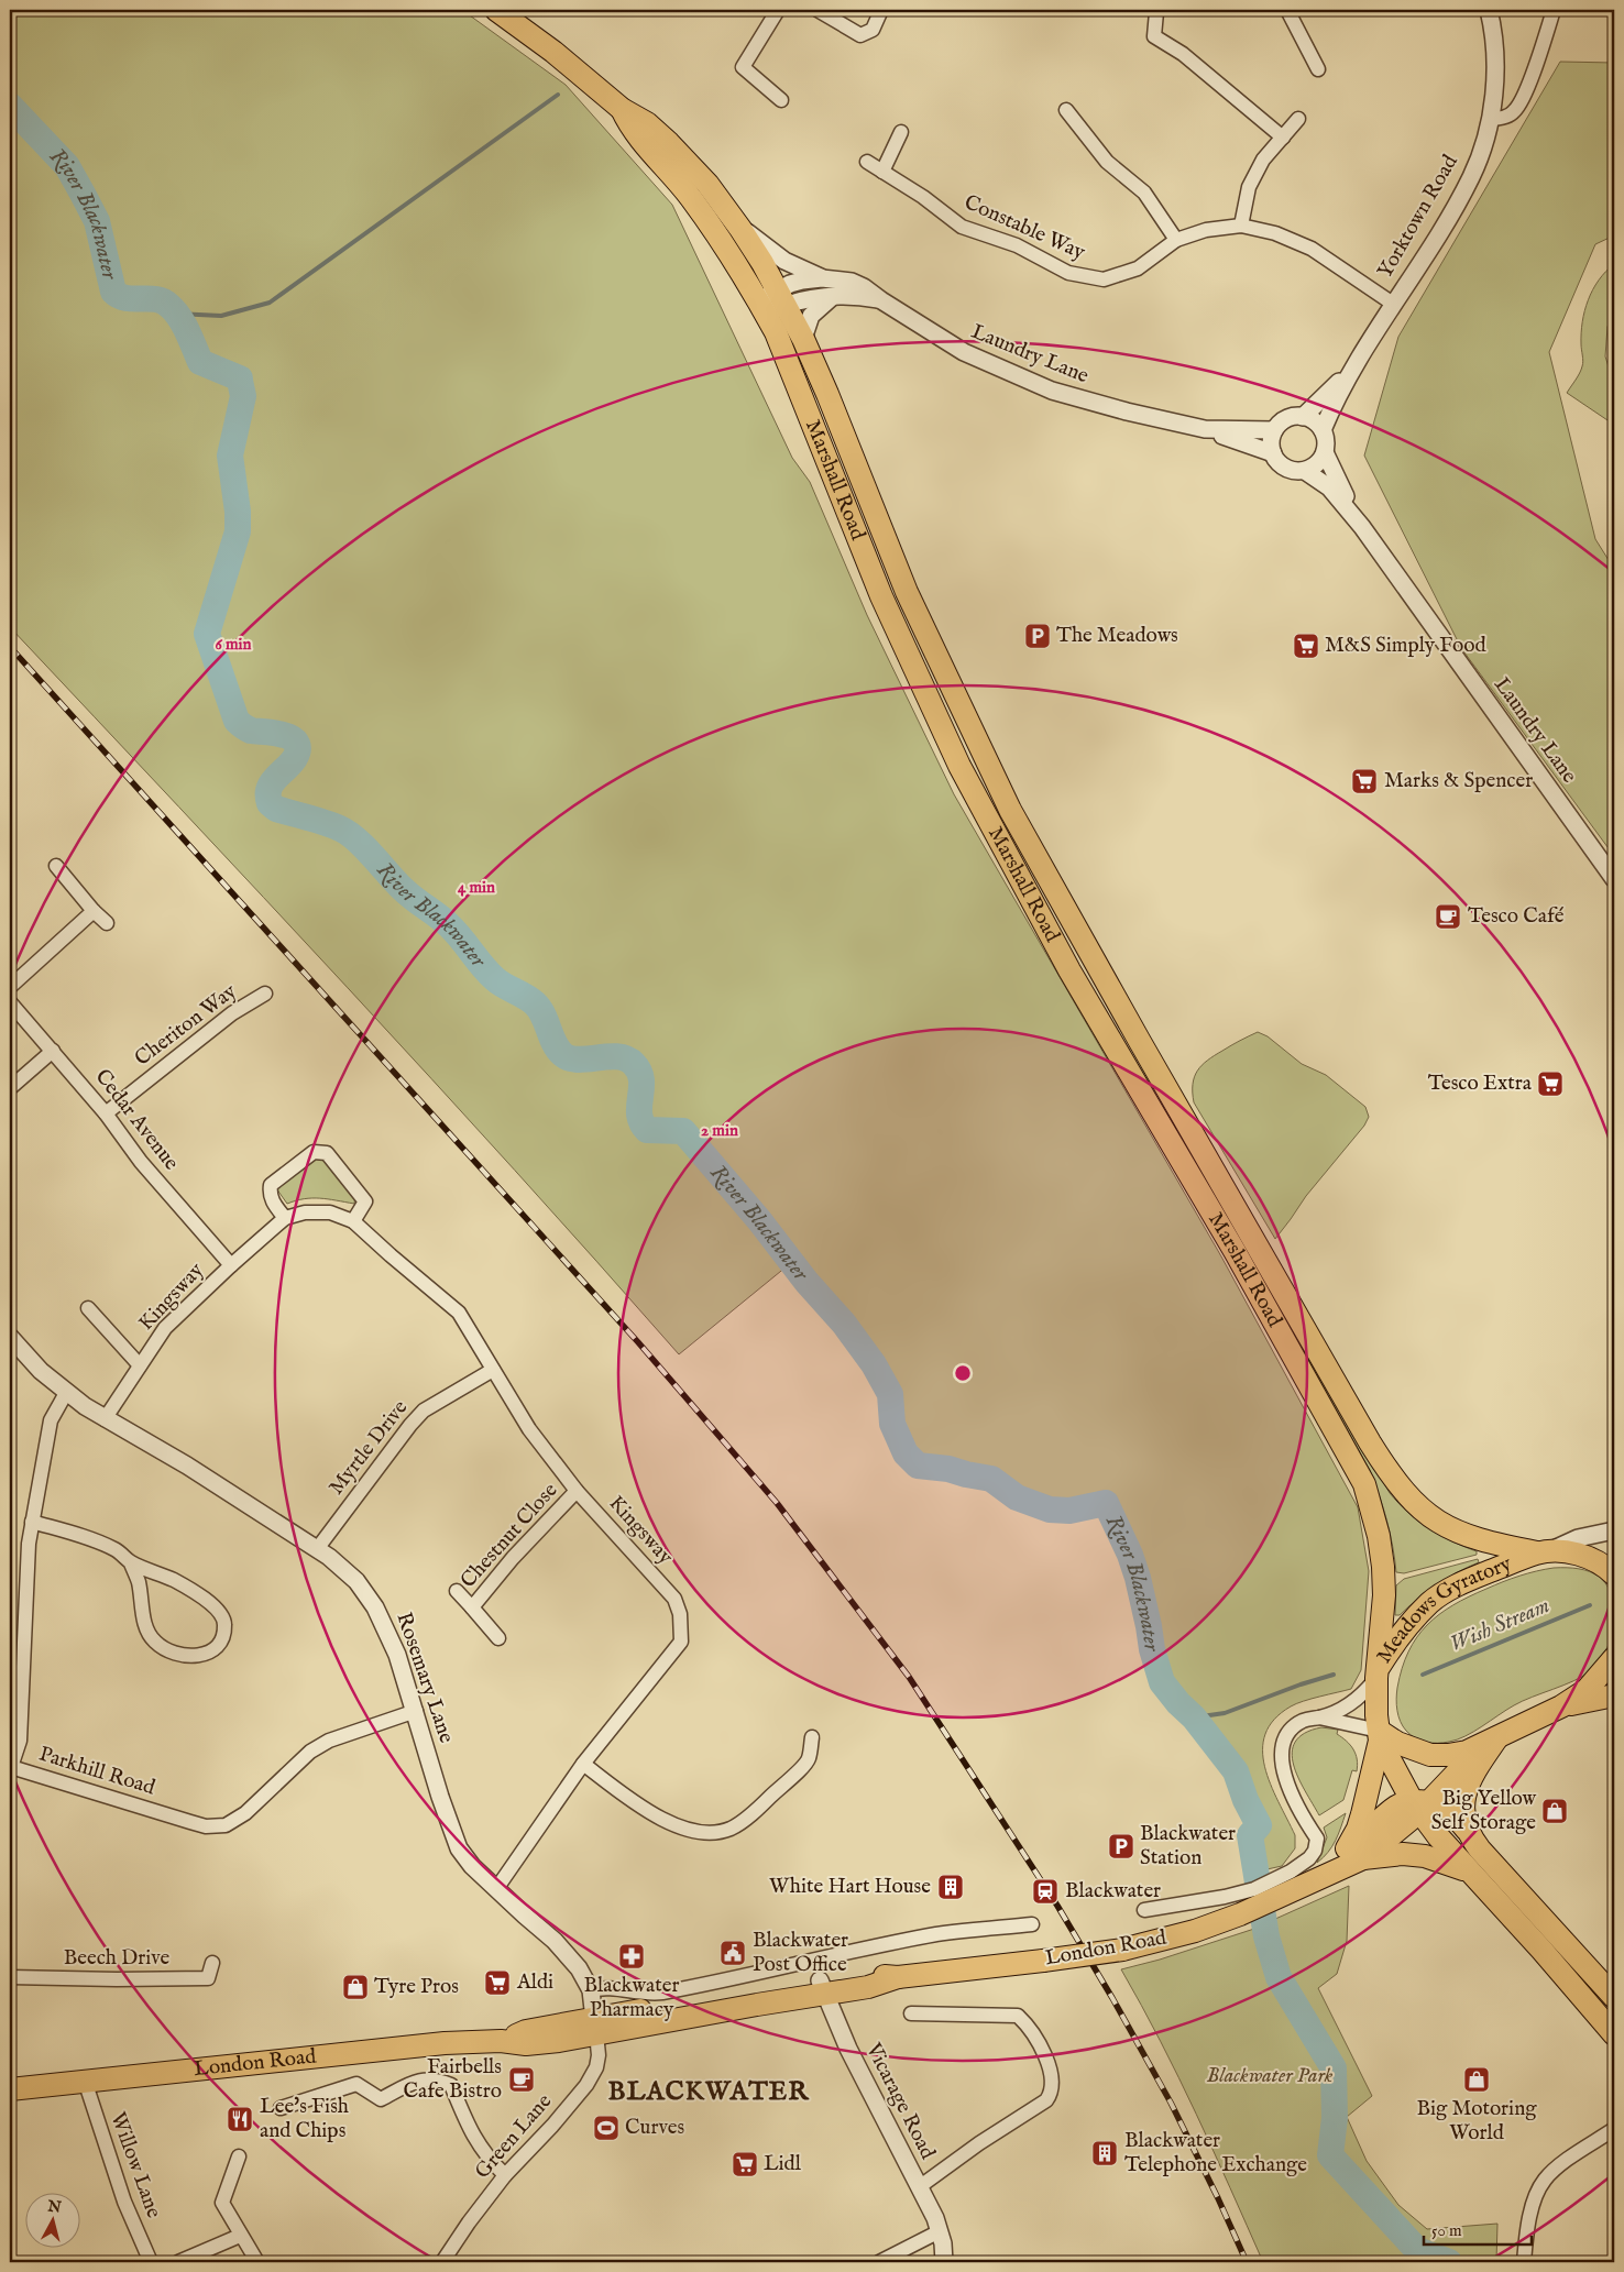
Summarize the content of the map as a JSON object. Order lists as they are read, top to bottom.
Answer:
{
  "streets": {
    "main road": ["Marshall Road", "Meadows Gyratory", "London Road"],
    "street": [
      "Yorktown Road",
      "Constable Way",
      "Laundry Lane",
      "Cheriton Way",
      "Cedar Avenue",
      "Kingsway",
      "Myrtle Drive",
      "Chestnut Close",
      "Rosemary Lane",
      "Parkhill Road",
      "Beech Drive",
      "Vicarage Road",
      "Green Lane",
      "Willow Lane"
    ]
  },
  "crossings": [
    ["Yorktown Road", "Constable Way"],
    ["Yorktown Road", "Laundry Lane"],
    ["Laundry Lane", "Marshall Road"],
    ["Marshall Road", "Meadows Gyratory"],
    ["Cheriton Way", "Cedar Avenue"],
    ["Cedar Avenue", "Kingsway"],
    ["Kingsway", "Myrtle Drive"],
    ["Kingsway", "Chestnut Close"],
    ["Kingsway", "Rosemary Lane"],
    ["Myrtle Drive", "Rosemary Lane"],
    ["Rosemary Lane", "Parkhill Road"],
    ["Rosemary Lane", "London Road"],
    ["Rosemary Lane", "Green Lane"],
    ["London Road", "Vicarage Road"],
    ["London Road", "Green Lane"],
    ["London Road", "Willow Lane"]
  ],
  "districts": ["BLACKWATER"],
  "water": ["River Blackwater", "Wish Stream"],
  "parks": ["Blackwater Park"],
  "places": {
    "parking": ["The Meadows", "Blackwater Station"],
    "supermarket": [
      "M&S Simply Food",
      "Marks & Spencer",
      "Tesco Extra",
      "Aldi",
      "Lidl"
    ],
    "cafe": ["Tesco Café", "Fairbells Cafe Bistro"],
    "shop": ["Big Yellow Self Storage", "Tyre Pros", "Big Motoring World"],
    "building": ["White Hart House", "Blackwater Telephone Exchange"],
    "station": ["Blackwater"],
    "public building": ["Blackwater Post Office"],
    "pharmacy": ["Blackwater Pharmacy"],
    "restaurant": ["Lee's Fish and Chips"],
    "sports": ["Curves"]
  },
  "scale_bar": "50 m",
  "north": "top",
  "rings": ["6 min", "4 min", "2 min"]
}
